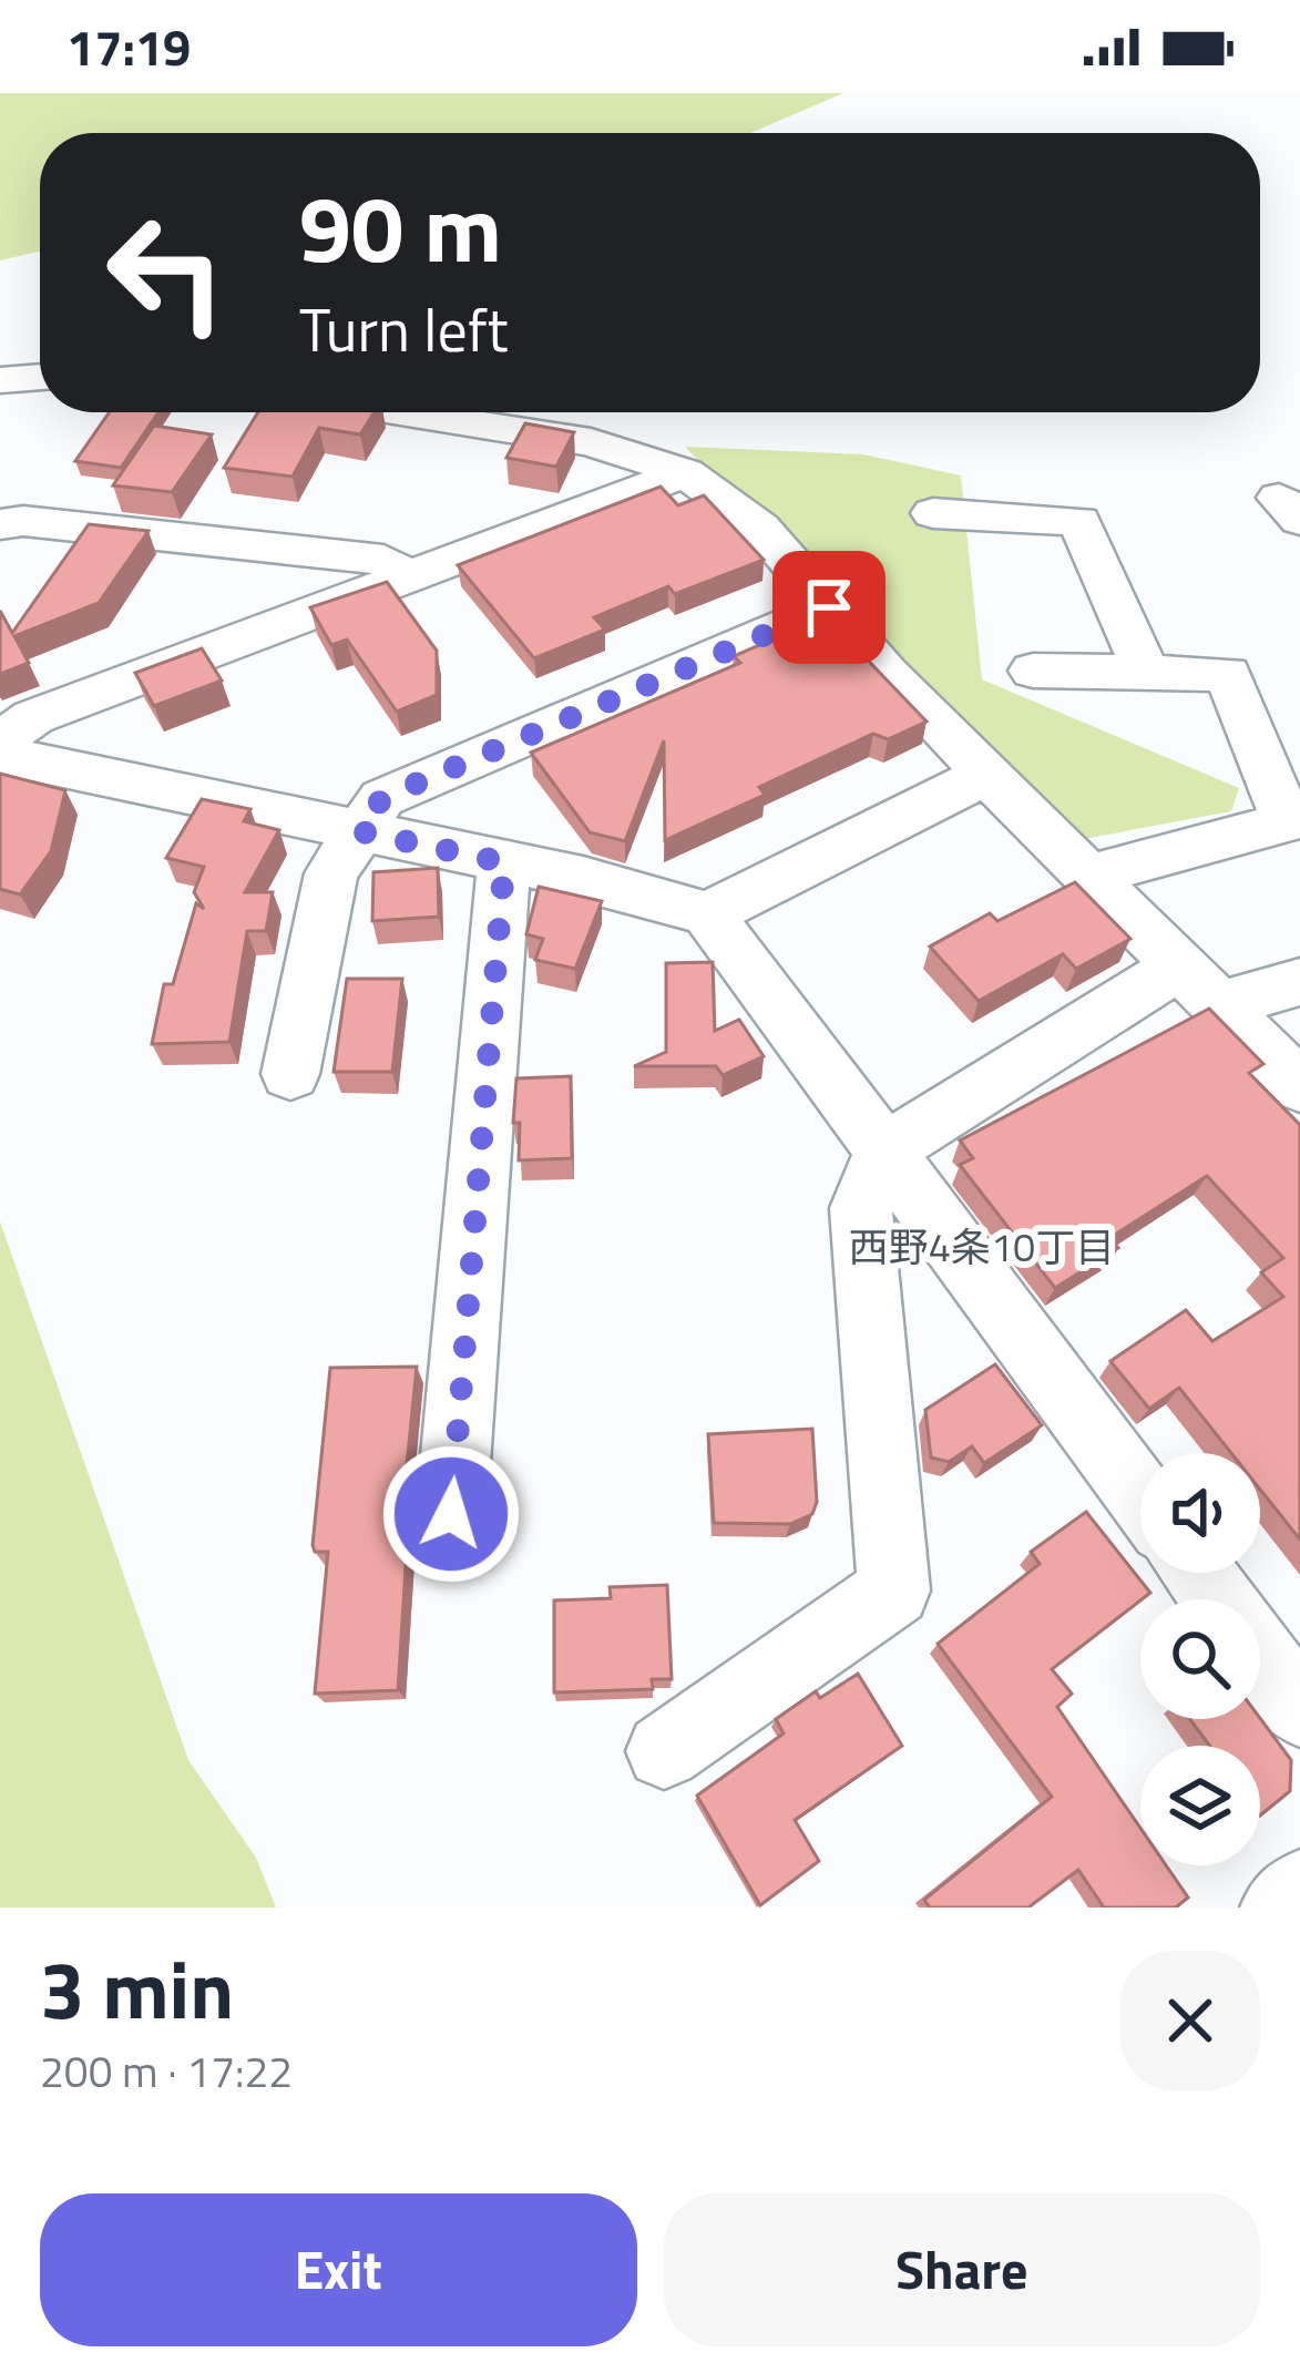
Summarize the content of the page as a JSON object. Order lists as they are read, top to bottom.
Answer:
{
  "districts": ["西野4条10丁目"],
  "page": {
    "status": "17:19",
    "turn": ["90 m", "Turn left"],
    "heading": ["3 min", "200 m · 17:22"],
    "buttons": ["Exit", "Share"]
  }
}
